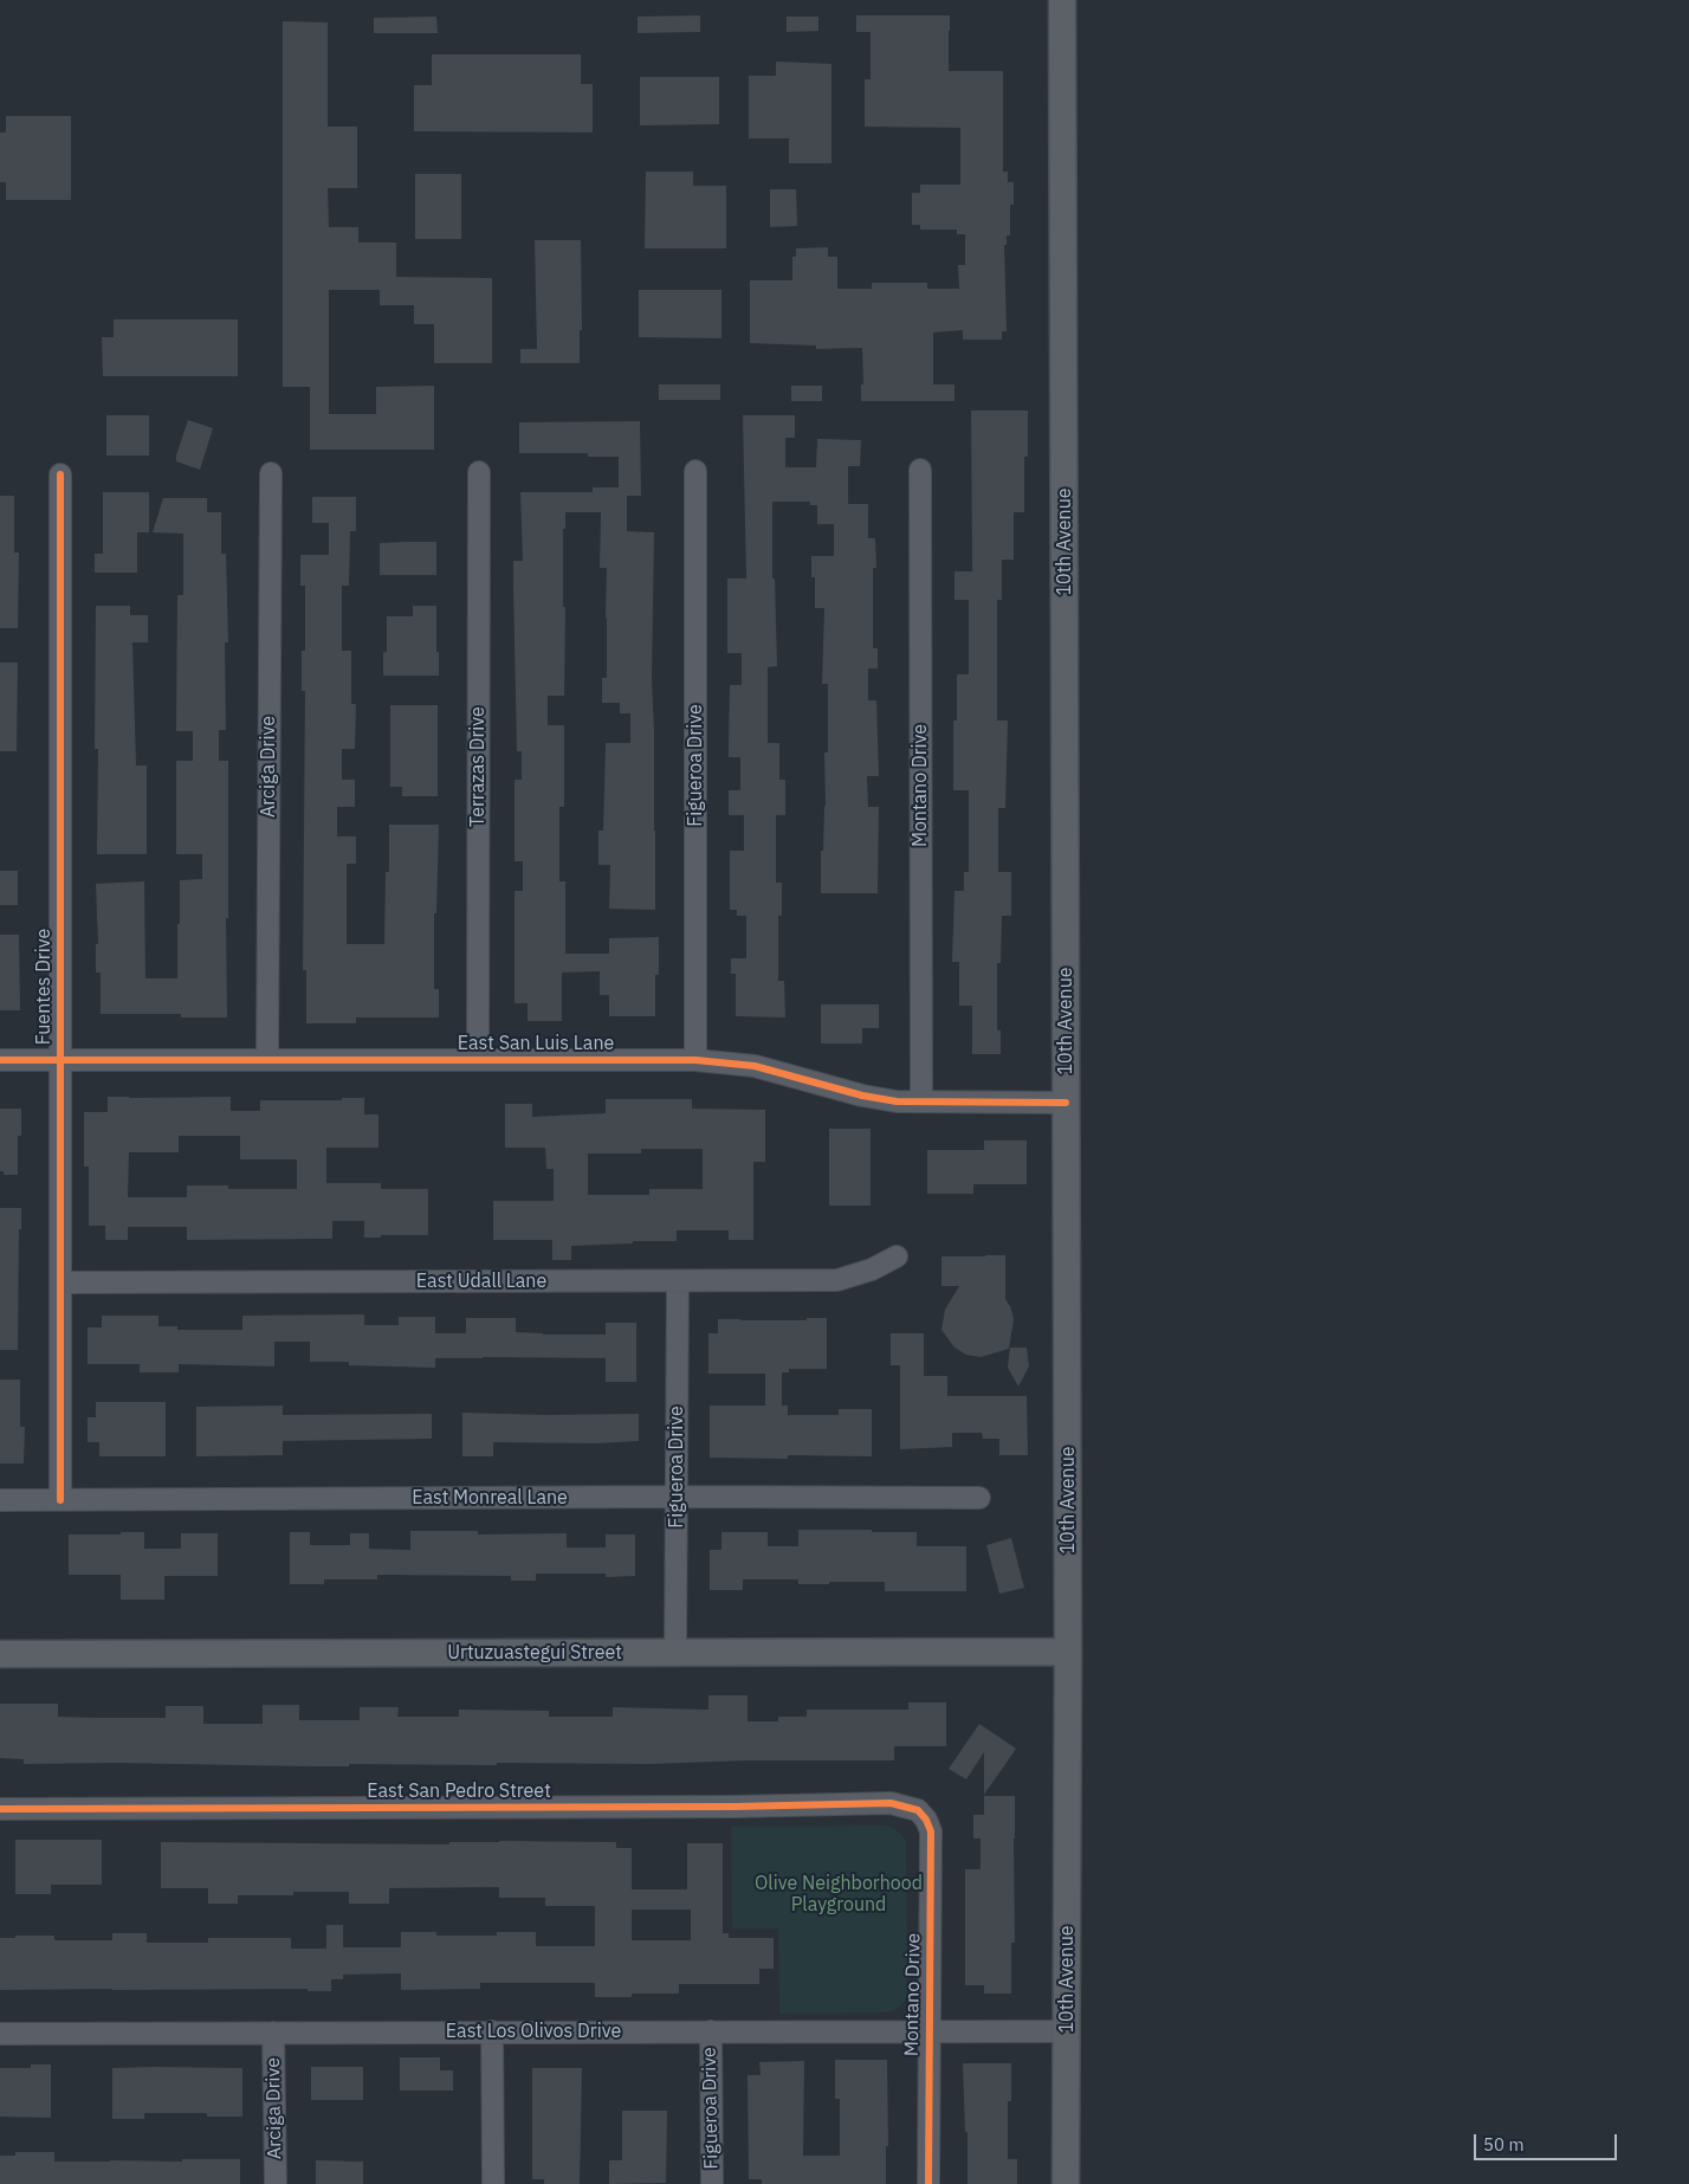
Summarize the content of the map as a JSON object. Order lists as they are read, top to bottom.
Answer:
{
  "streets": {
    "main road": ["10th Avenue", "Urtuzuastegui Street"],
    "street": [
      "Figueroa Drive",
      "Arciga Drive",
      "Terrazas Drive",
      "Montano Drive",
      "Fuentes Drive",
      "East San Luis Lane",
      "East Udall Lane",
      "East Monreal Lane",
      "East San Pedro Street",
      "East Los Olivos Drive"
    ]
  },
  "crossings": [
    ["10th Avenue", "East San Luis Lane"],
    ["10th Avenue", "Urtuzuastegui Street"],
    ["10th Avenue", "East Los Olivos Drive"],
    ["Figueroa Drive", "East San Luis Lane"],
    ["Figueroa Drive", "East Udall Lane"],
    ["Figueroa Drive", "East Monreal Lane"],
    ["Figueroa Drive", "Urtuzuastegui Street"],
    ["Figueroa Drive", "East Los Olivos Drive"],
    ["Arciga Drive", "East San Luis Lane"],
    ["Arciga Drive", "East Los Olivos Drive"],
    ["Terrazas Drive", "East San Luis Lane"],
    ["Montano Drive", "East San Luis Lane"],
    ["Montano Drive", "East San Pedro Street"],
    ["Montano Drive", "East Los Olivos Drive"],
    ["Fuentes Drive", "East San Luis Lane"],
    ["Fuentes Drive", "East Udall Lane"],
    ["Fuentes Drive", "East Monreal Lane"]
  ],
  "parks": ["Olive Neighborhood Playground"],
  "scale_bar": "50 m"
}
